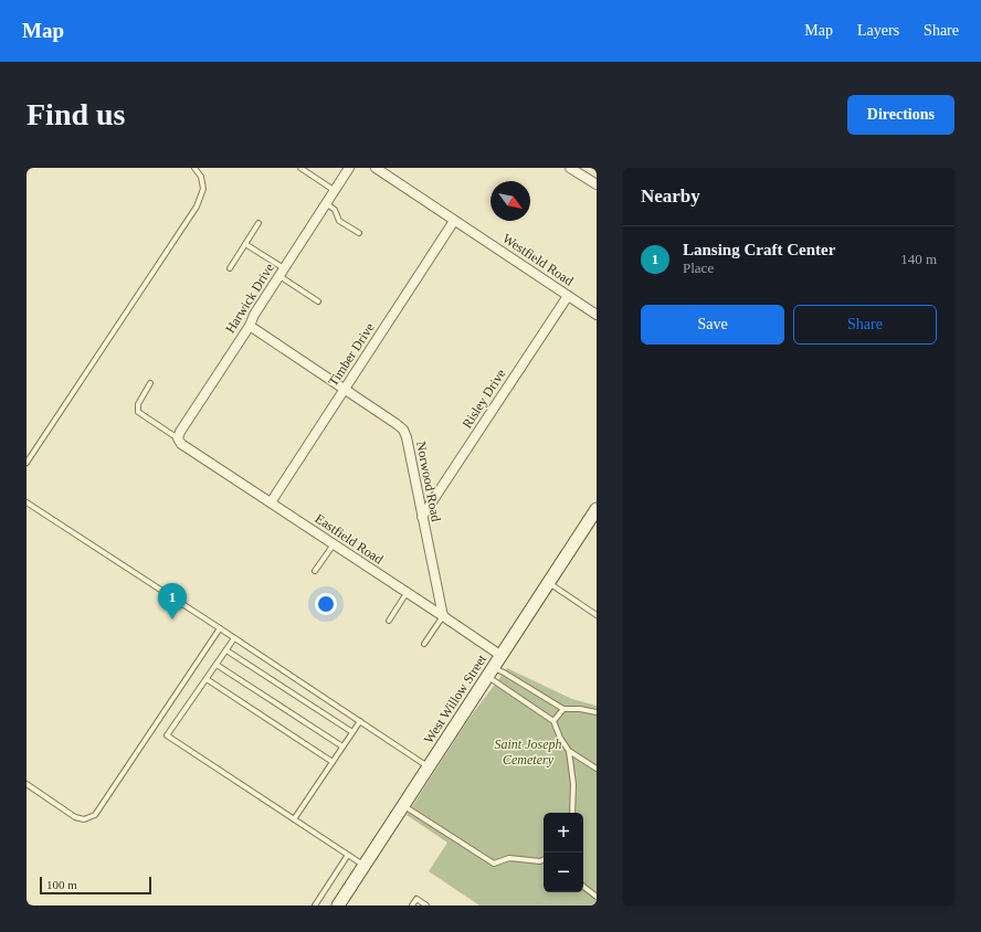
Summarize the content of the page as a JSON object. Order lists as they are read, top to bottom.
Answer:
{
  "streets": {
    "street": [
      "Westfield Road",
      "Harwick Drive",
      "Timber Drive",
      "Risley Drive",
      "Norwood Road",
      "Eastfield Road",
      "West Willow Street"
    ]
  },
  "crossings": [
    ["Westfield Road", "Timber Drive"],
    ["Westfield Road", "Risley Drive"],
    ["Harwick Drive", "Norwood Road"],
    ["Harwick Drive", "Eastfield Road"],
    ["Timber Drive", "Norwood Road"],
    ["Timber Drive", "Eastfield Road"],
    ["Risley Drive", "Norwood Road"],
    ["Norwood Road", "Eastfield Road"],
    ["Eastfield Road", "West Willow Street"]
  ],
  "parks": ["Saint Joseph Cemetery"],
  "scale_bar": "100 m",
  "north": "bottom right",
  "page": {
    "header": "Map",
    "nav": ["Map", "Layers", "Share"],
    "buttons": [
      "Directions",
      ["Save", "Share"]
    ],
    "title": "Find us",
    "heading": "Nearby",
    "list": [
      {
        "mark": "1",
        "name": "Lansing Craft Center",
        "note": "Place",
        "value": "140 m"
      }
    ],
    "pins": "1",
    "map_buttons": ["+", "−"],
    "scale": "100 m"
  }
}
